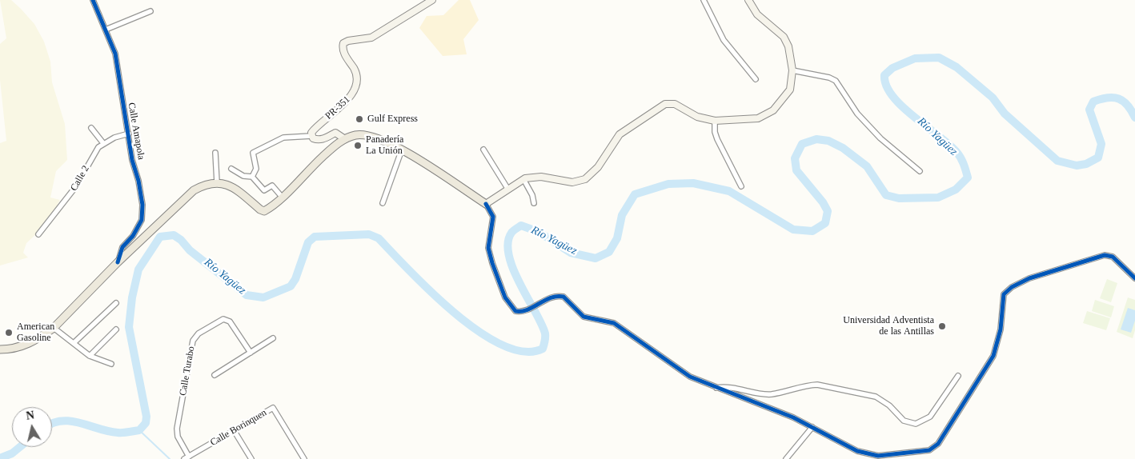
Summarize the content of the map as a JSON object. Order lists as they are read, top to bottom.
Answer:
{
  "streets": {
    "main road": ["PR-351"],
    "street": [
      "Calle Amapola",
      "Calle 2",
      "Calle Turabo",
      "Calle Borinquen"
    ]
  },
  "crossings": [
    ["Calle Turabo", "Calle Borinquen"]
  ],
  "water": ["Río Yagüez"],
  "places": [
    "Gulf Express",
    "Panadería La Unión",
    "Universidad Adventista de las Antillas",
    "American Gasoline"
  ],
  "north": "top"
}
